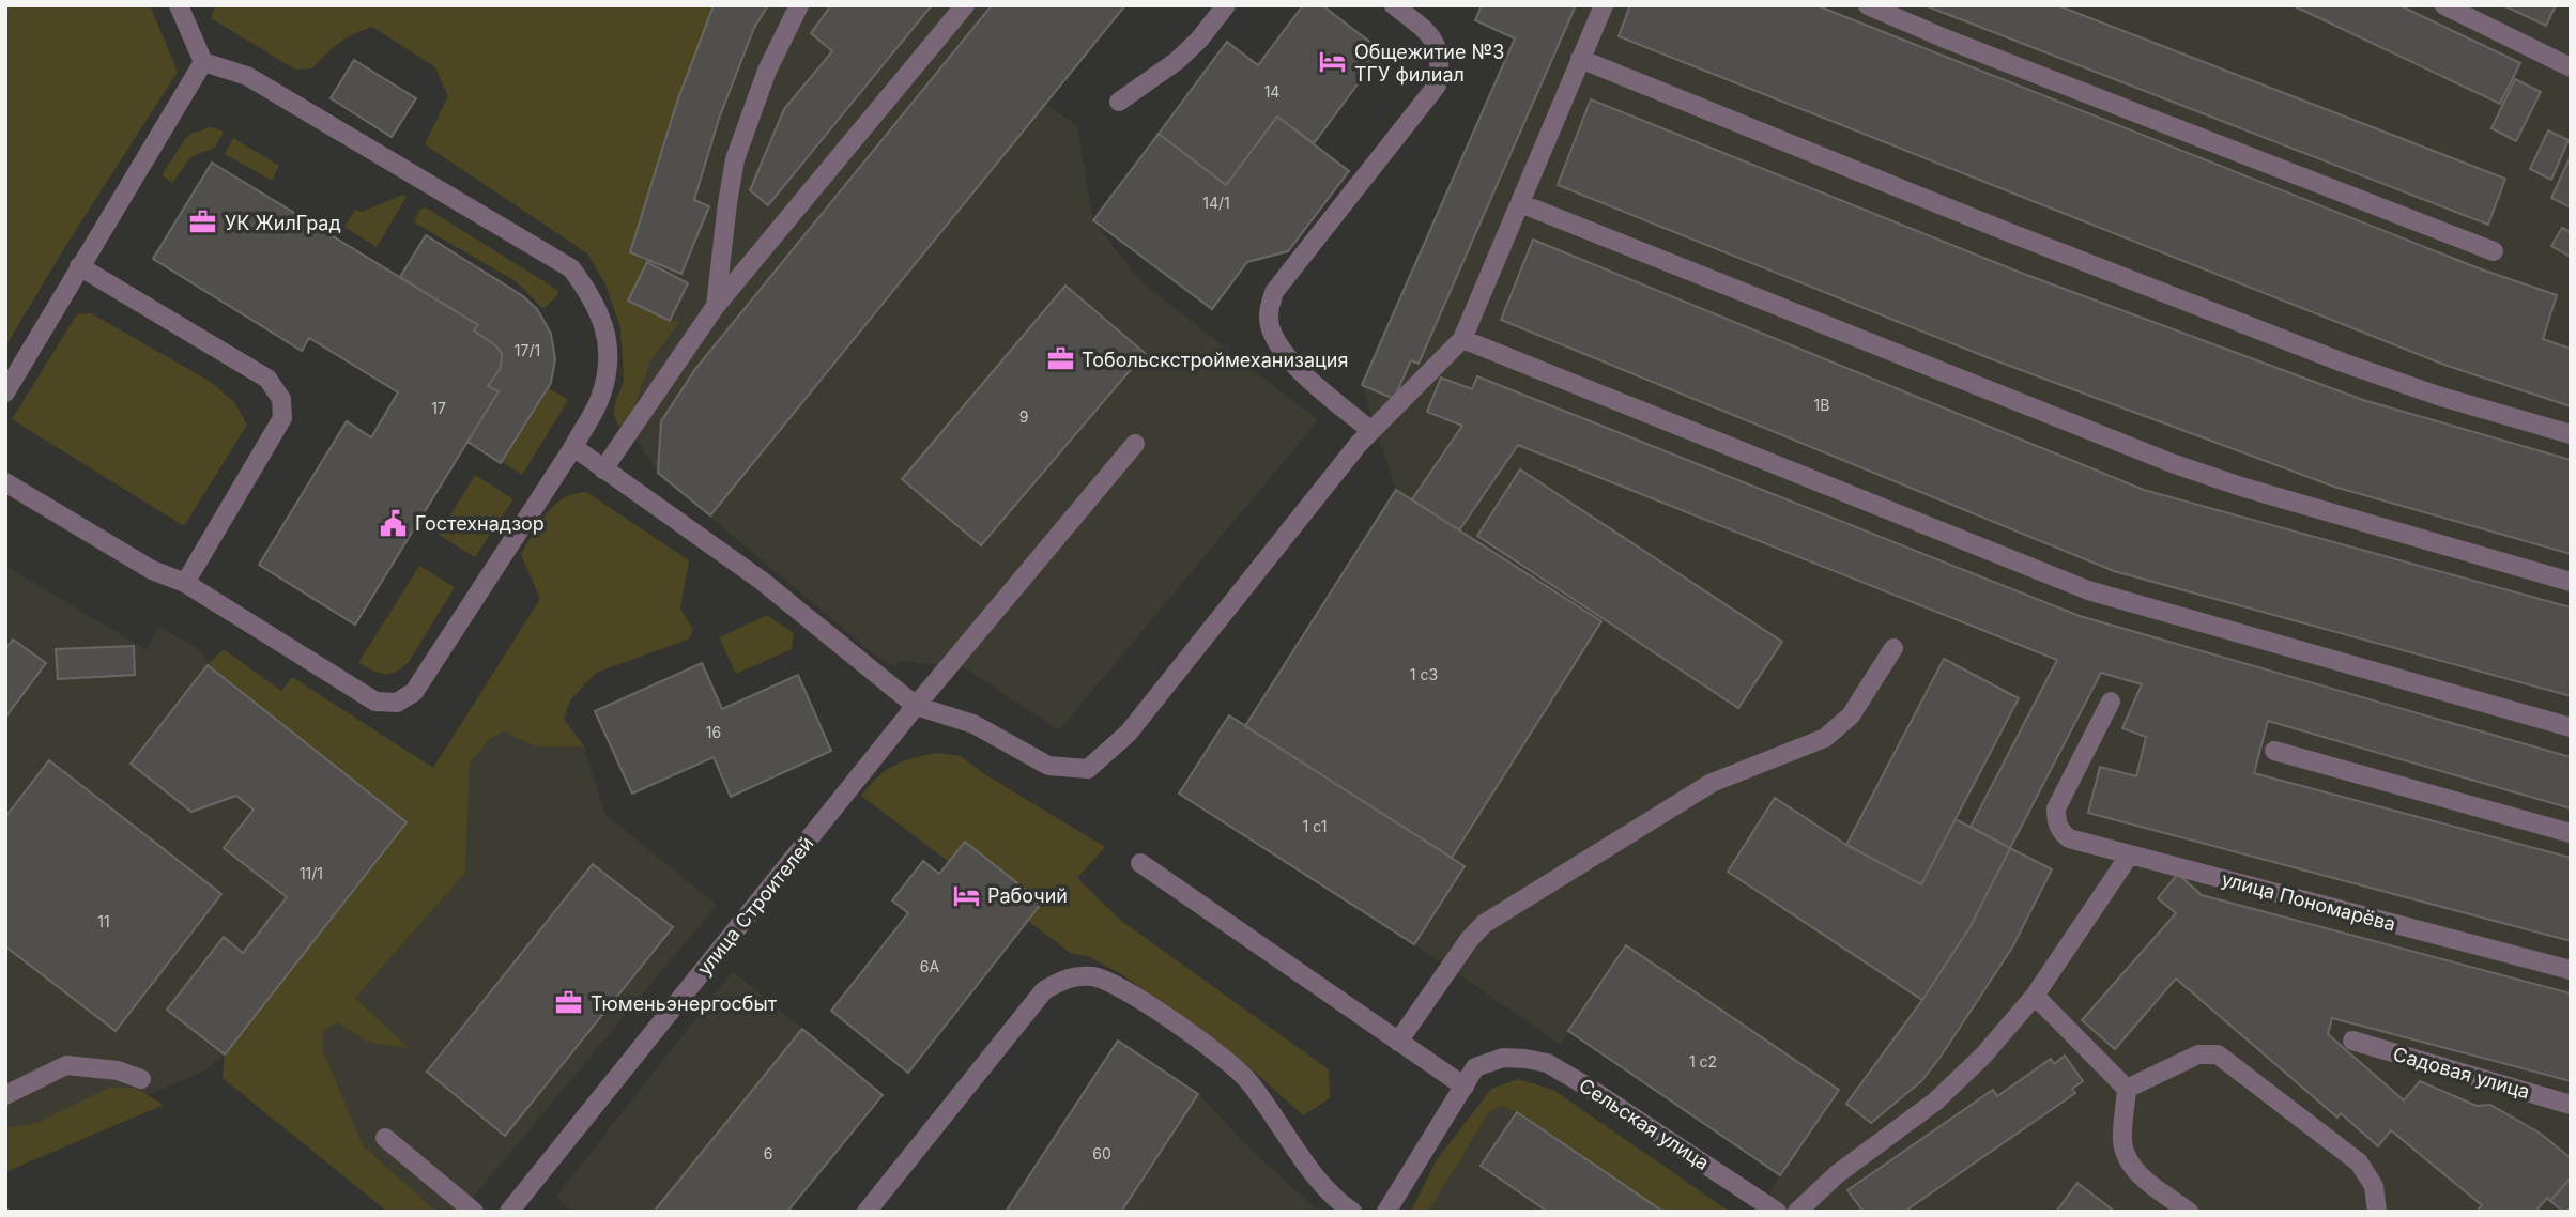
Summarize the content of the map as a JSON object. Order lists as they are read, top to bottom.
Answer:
{
  "streets": {
    "street": [
      "улица Пономарёва",
      "улица Строителей",
      "Садовая улица",
      "Сельская улица"
    ]
  },
  "places": {
    "hotel": ["Общежитие №3 ТГУ филиал", "Рабочий"],
    "office": ["УК ЖилГрад", "Тобольскстроймеханизация", "Тюменьэнергосбыт"],
    "public building": ["Гостехнадзор"]
  },
  "house_numbers": [
    "14",
    "14/1",
    "17/1",
    "1В",
    "17",
    "9",
    "1 с3",
    "16",
    "1 с1",
    "11/1",
    "11",
    "6А",
    "1 с2",
    "6",
    "60"
  ]
}
